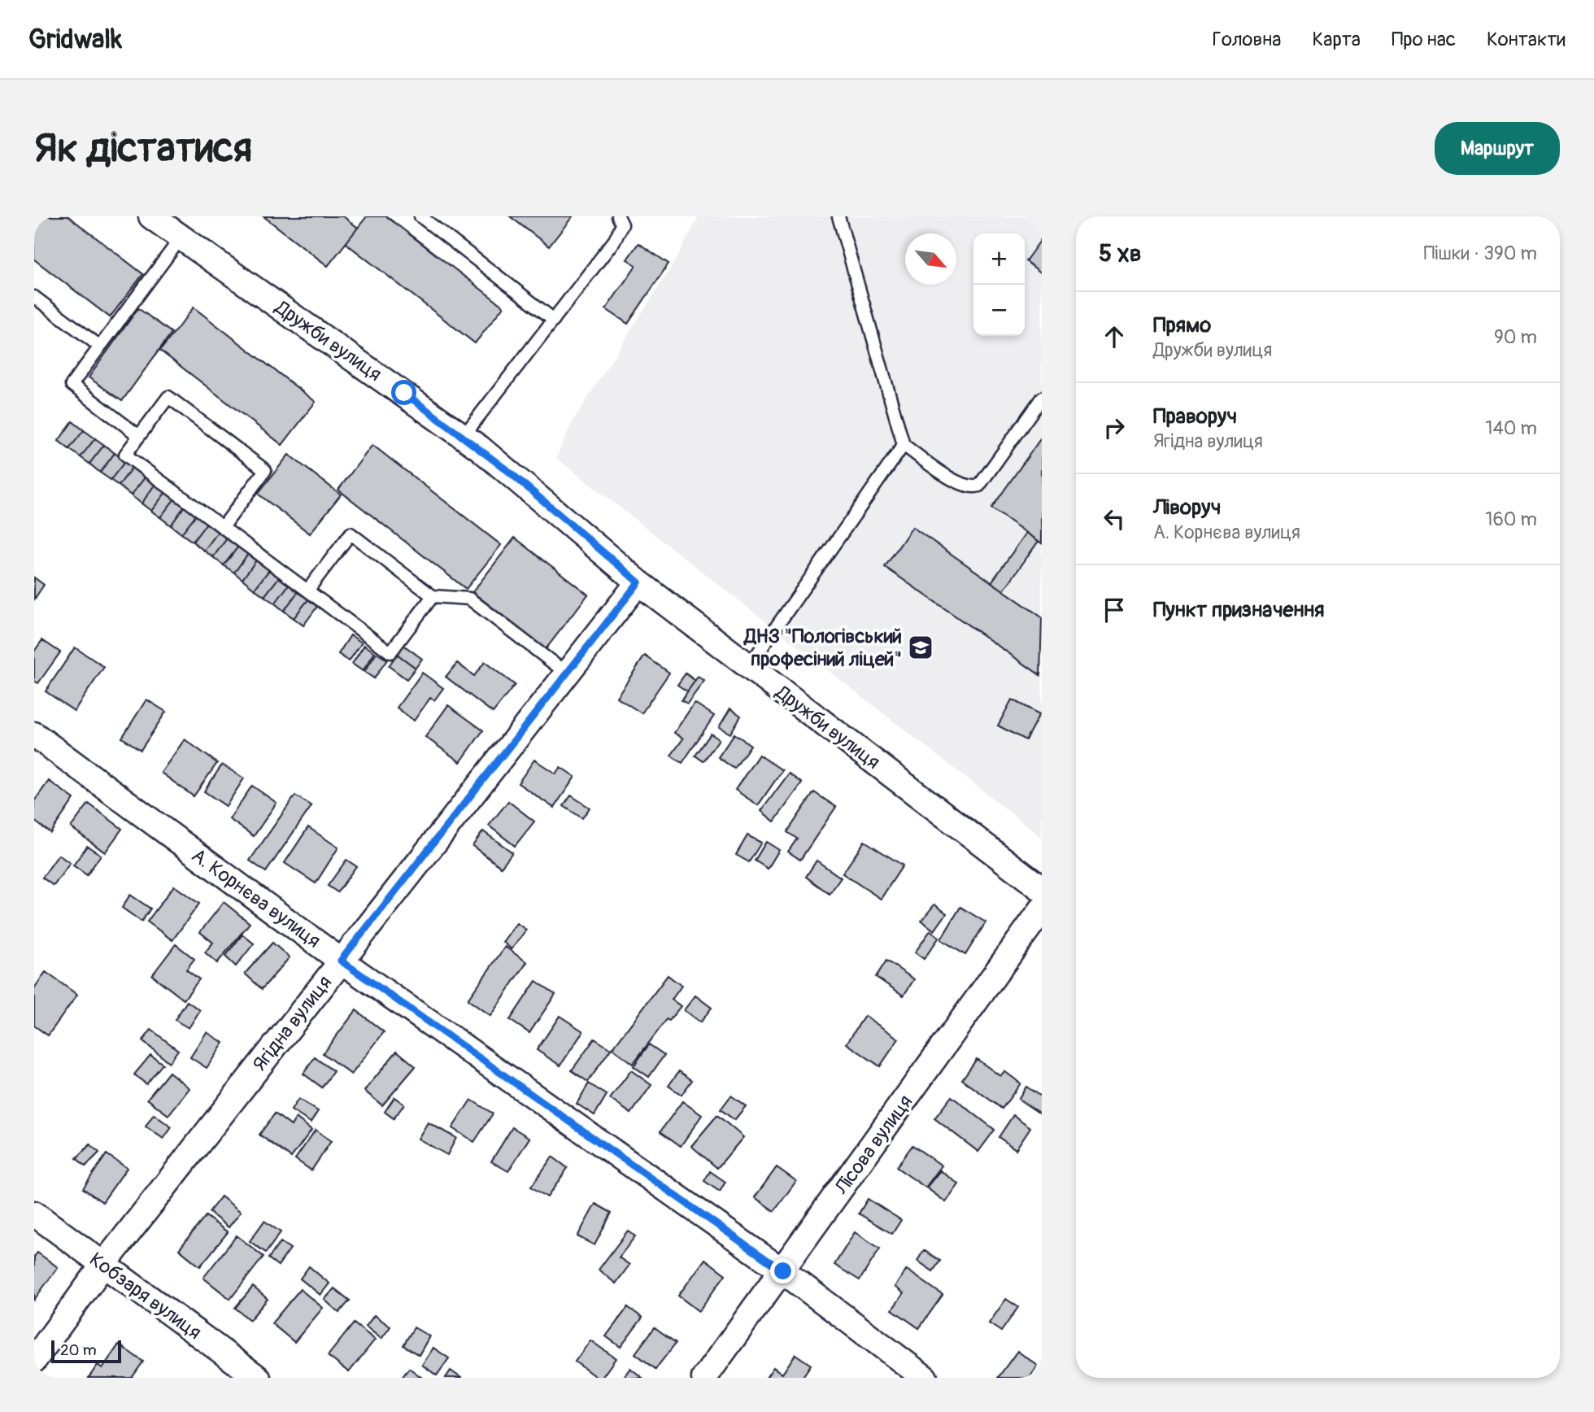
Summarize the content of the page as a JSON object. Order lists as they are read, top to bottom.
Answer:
{
  "streets": {
    "street": [
      "Дружби вулиця",
      "А. Корнєва вулиця",
      "Ягідна вулиця",
      "Лісова вулиця",
      "Кобзаря вулиця"
    ]
  },
  "crossings": [
    ["Дружби вулиця", "Ягідна вулиця"],
    ["А. Корнєва вулиця", "Ягідна вулиця"],
    ["А. Корнєва вулиця", "Лісова вулиця"],
    ["Ягідна вулиця", "Кобзаря вулиця"]
  ],
  "places": {
    "school or university": ["ДНЗ \"Пологівський професіний ліцей\""]
  },
  "scale_bar": "20 m",
  "north": "bottom right",
  "page": {
    "header": "Gridwalk",
    "nav": [
      "Головна",
      "Карта",
      "Про нас",
      "Контакти"
    ],
    "buttons": "Маршрут",
    "title": "Як дістатися",
    "heading": ["5 хв", "Пішки · 390 m"],
    "map_buttons": ["+", "−"],
    "list": [
      ["Прямо", "Дружби вулиця", "90 m"],
      ["Праворуч", "Ягідна вулиця", "140 m"],
      ["Ліворуч", "А. Корнєва вулиця", "160 m"],
      "Пункт призначення"
    ],
    "scale": "20 m"
  }
}
